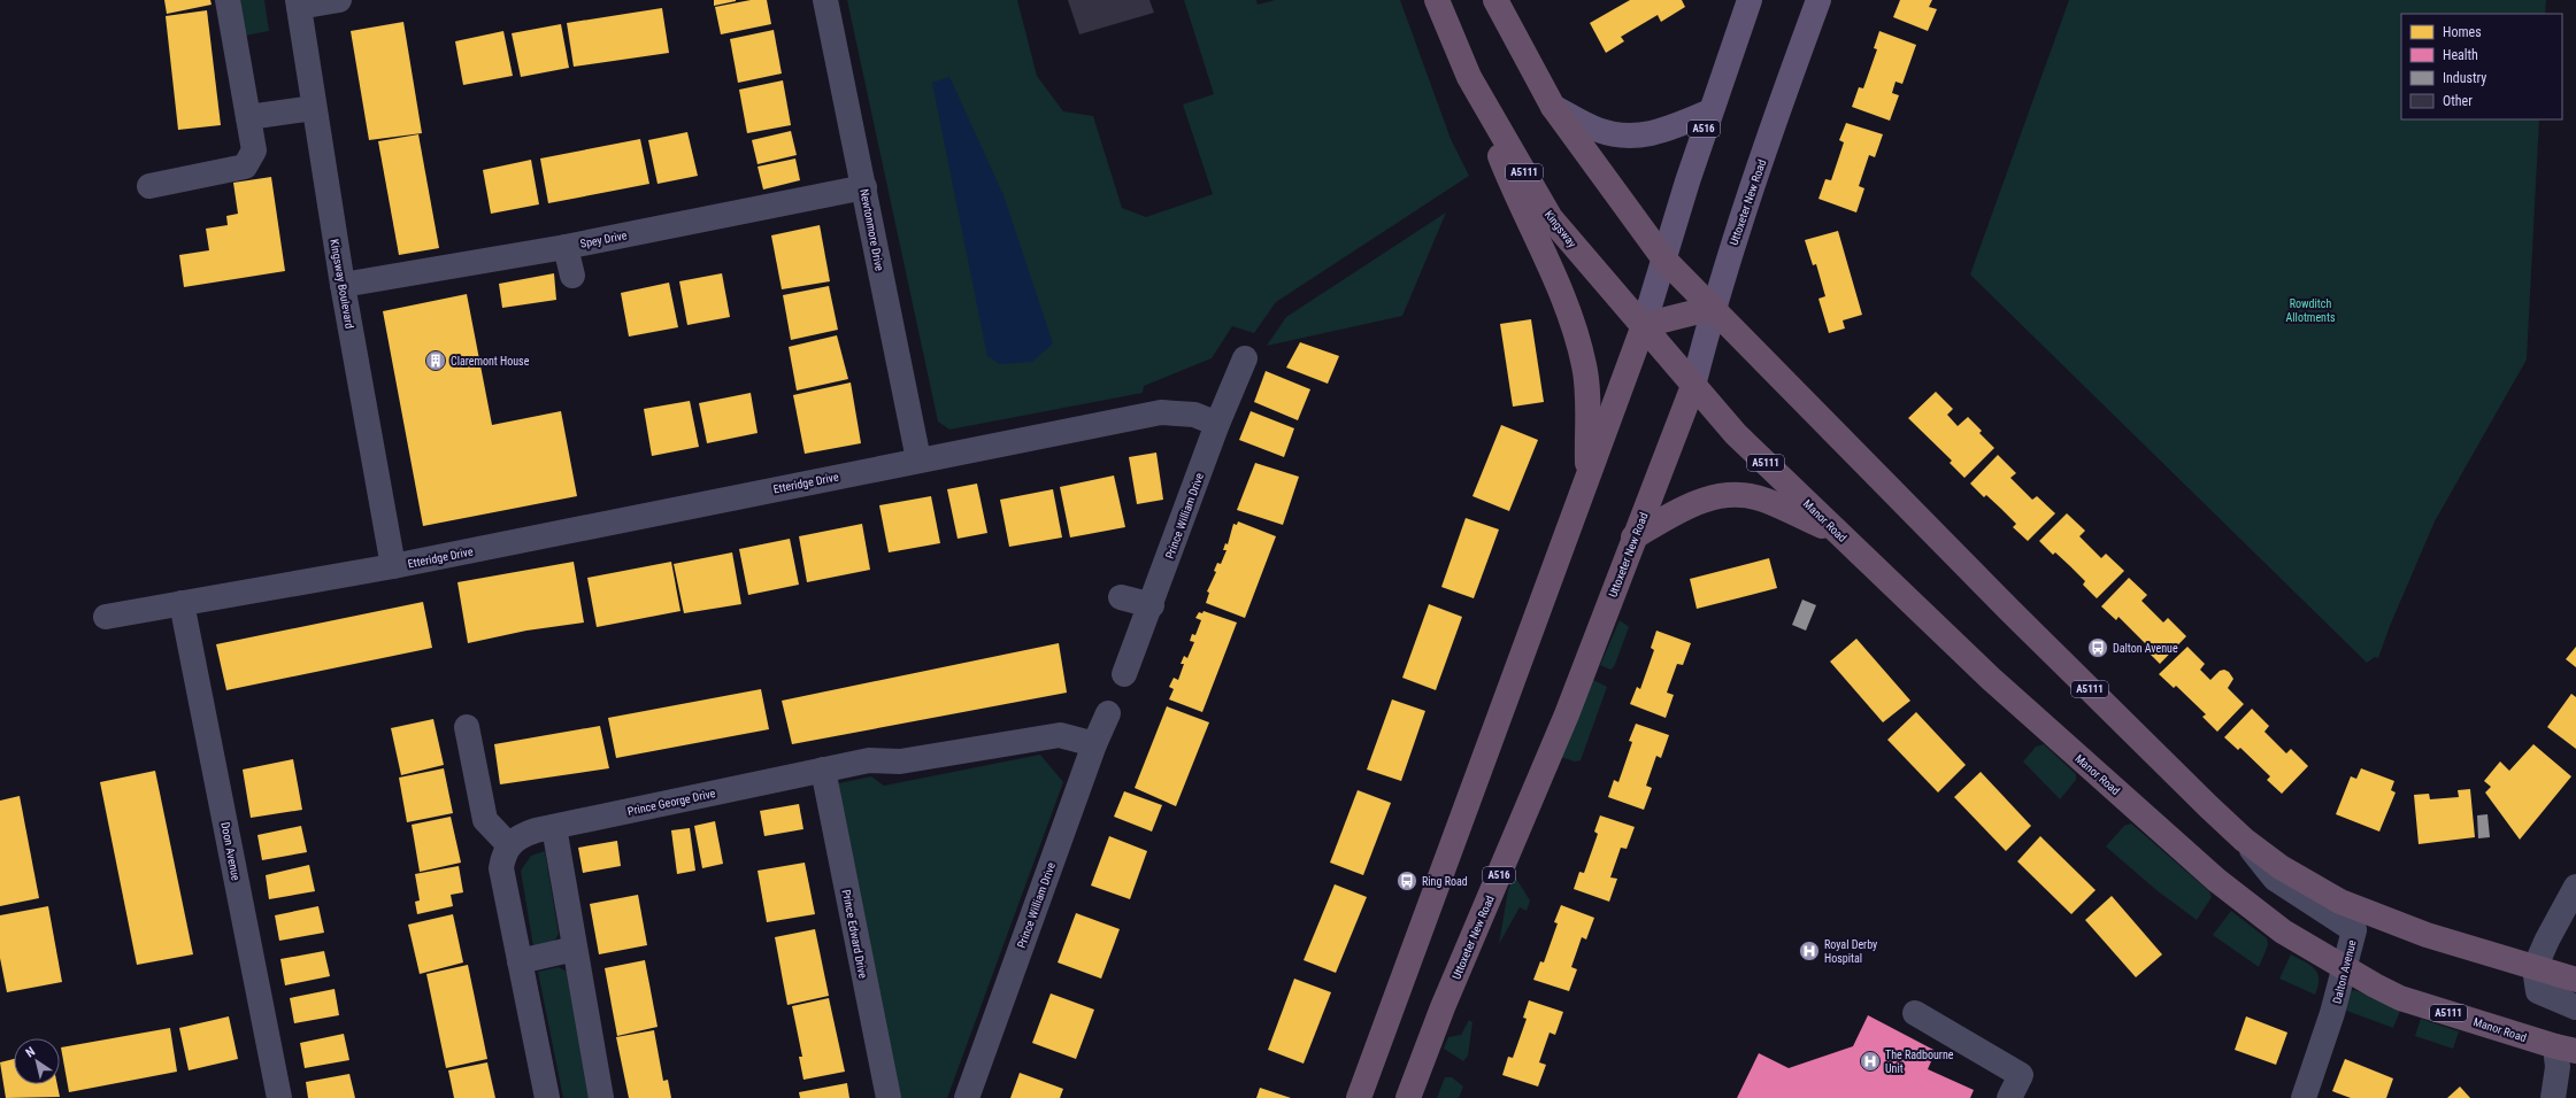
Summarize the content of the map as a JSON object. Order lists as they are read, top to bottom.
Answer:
{
  "streets": {
    "highway": [
      "A516",
      "A5111",
      "Uttoxeter New Road",
      "Kingsway",
      "Manor Road"
    ],
    "street": [
      "Newtonmore Drive",
      "Spey Drive",
      "Kingsway Boulevard",
      "Etteridge Drive",
      "Prince William Drive",
      "Prince George Drive",
      "Doon Avenue",
      "Prince Edward Drive",
      "Dalton Avenue"
    ]
  },
  "crossings": [
    ["A516", "A5111"],
    ["A516", "Kingsway"],
    ["A5111", "Uttoxeter New Road"],
    ["A5111", "Dalton Avenue"],
    ["Uttoxeter New Road", "Kingsway"],
    ["Uttoxeter New Road", "Manor Road"],
    ["Kingsway", "Manor Road"],
    ["Newtonmore Drive", "Spey Drive"],
    ["Newtonmore Drive", "Etteridge Drive"],
    ["Spey Drive", "Kingsway Boulevard"],
    ["Kingsway Boulevard", "Etteridge Drive"],
    ["Etteridge Drive", "Prince William Drive"],
    ["Etteridge Drive", "Doon Avenue"],
    ["Prince William Drive", "Prince George Drive"],
    ["Manor Road", "Dalton Avenue"],
    ["Prince George Drive", "Prince Edward Drive"]
  ],
  "parks": ["Rowditch Allotments"],
  "places": {
    "building": ["Claremont House"],
    "bus stop": ["Dalton Avenue", "Ring Road"],
    "hospital": ["Royal Derby Hospital", "The Radbourne Unit"]
  },
  "legend": [
    "Homes",
    "Health",
    "Industry",
    "Other"
  ],
  "north": "top left"
}
